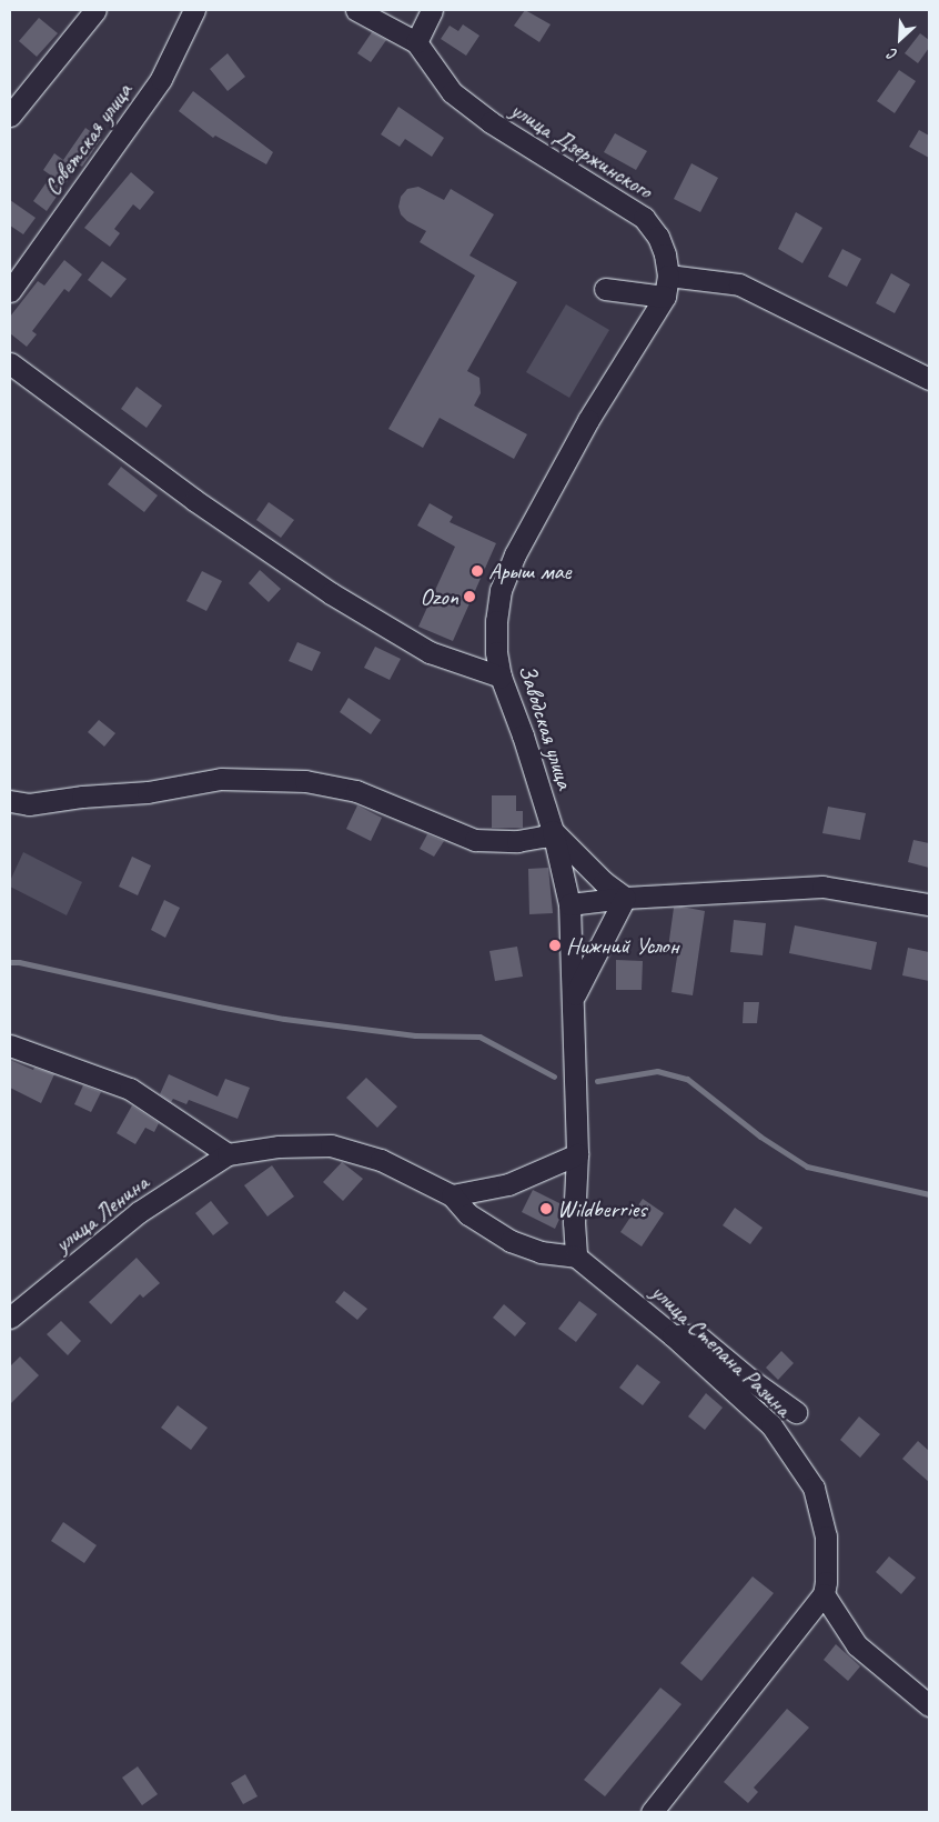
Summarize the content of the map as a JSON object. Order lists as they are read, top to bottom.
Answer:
{
  "streets": {
    "street": [
      "Советская улица",
      "улица Дзержинского",
      "Заводская улица",
      "улица Ленина",
      "улица Степана Разина"
    ]
  },
  "crossings": [
    ["улица Дзержинского", "Заводская улица"]
  ],
  "places": [
    "Арыш мае",
    "Ozon",
    "Нижний Услон",
    "Wildberries"
  ],
  "north": "bottom left"
}
